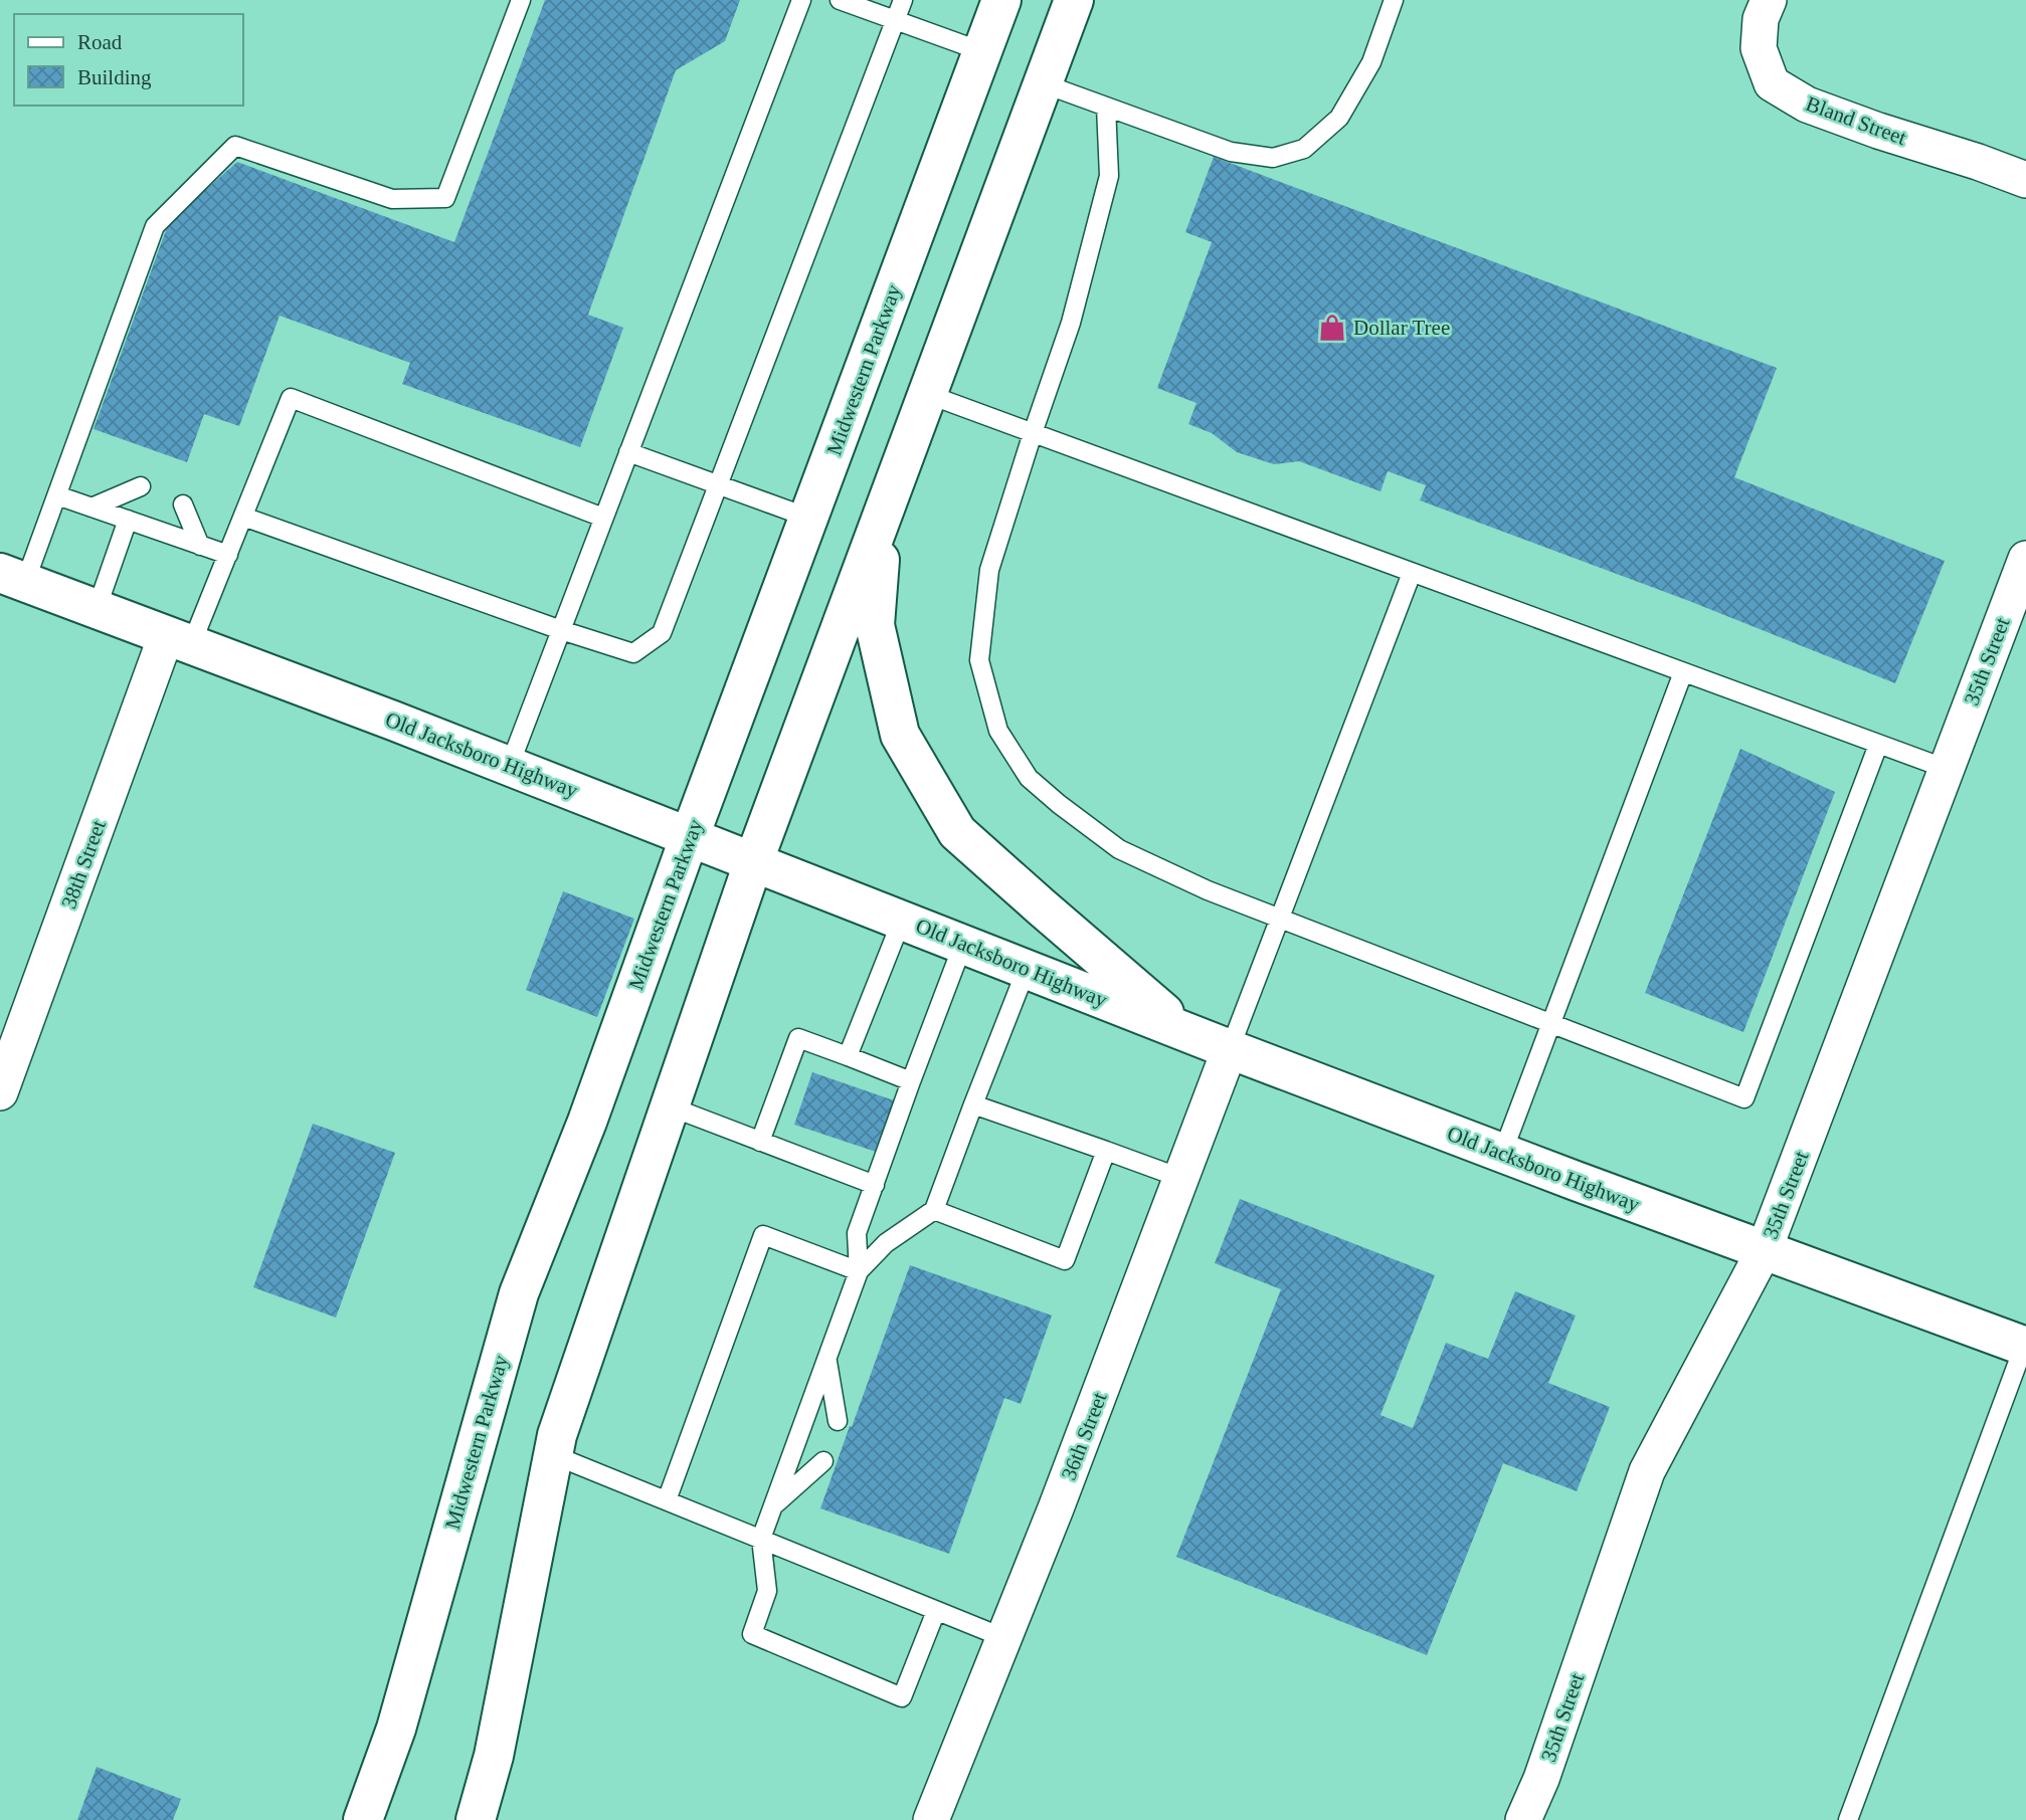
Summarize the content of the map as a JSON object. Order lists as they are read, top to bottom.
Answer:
{
  "streets": {
    "main road": ["Midwestern Parkway", "Old Jacksboro Highway"],
    "street": [
      "Bland Street",
      "35th Street",
      "38th Street",
      "36th Street"
    ]
  },
  "crossings": [
    ["Midwestern Parkway", "Old Jacksboro Highway"],
    ["35th Street", "Old Jacksboro Highway"],
    ["Old Jacksboro Highway", "38th Street"],
    ["Old Jacksboro Highway", "36th Street"]
  ],
  "places": {
    "shop": ["Dollar Tree"]
  },
  "legend": ["Road", "Building"]
}
